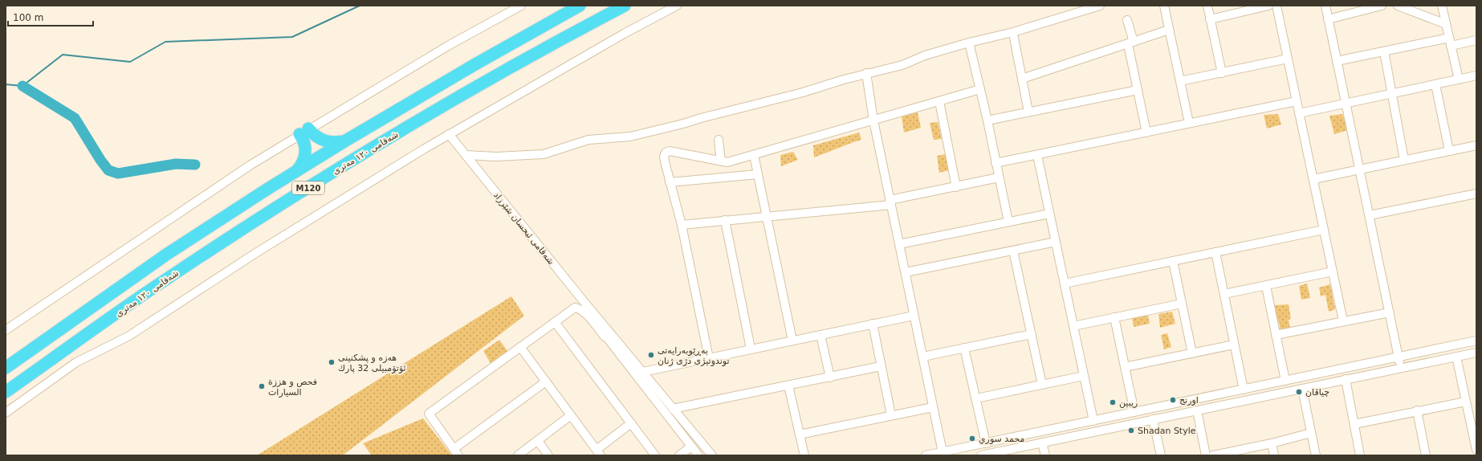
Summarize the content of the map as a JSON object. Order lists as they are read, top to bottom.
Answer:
{
  "streets": {
    "highway": ["شەقامی ١٢٠ مەتری", "M120"],
    "street": ["شەقامی ئیحسان شێرزاد"]
  },
  "places": [
    "بەڕێوبەرایەتی توندوتیژی دژی ژنان",
    "هه‌زه‌ و پشكنینی ئۆتۆمبیلی 32 پارك",
    "فحص و هززة السيارات",
    "چياڤان",
    "اورنج",
    "ريبين",
    "Shadan Style",
    "محمد سوري"
  ],
  "scale_bar": "100 m"
}
